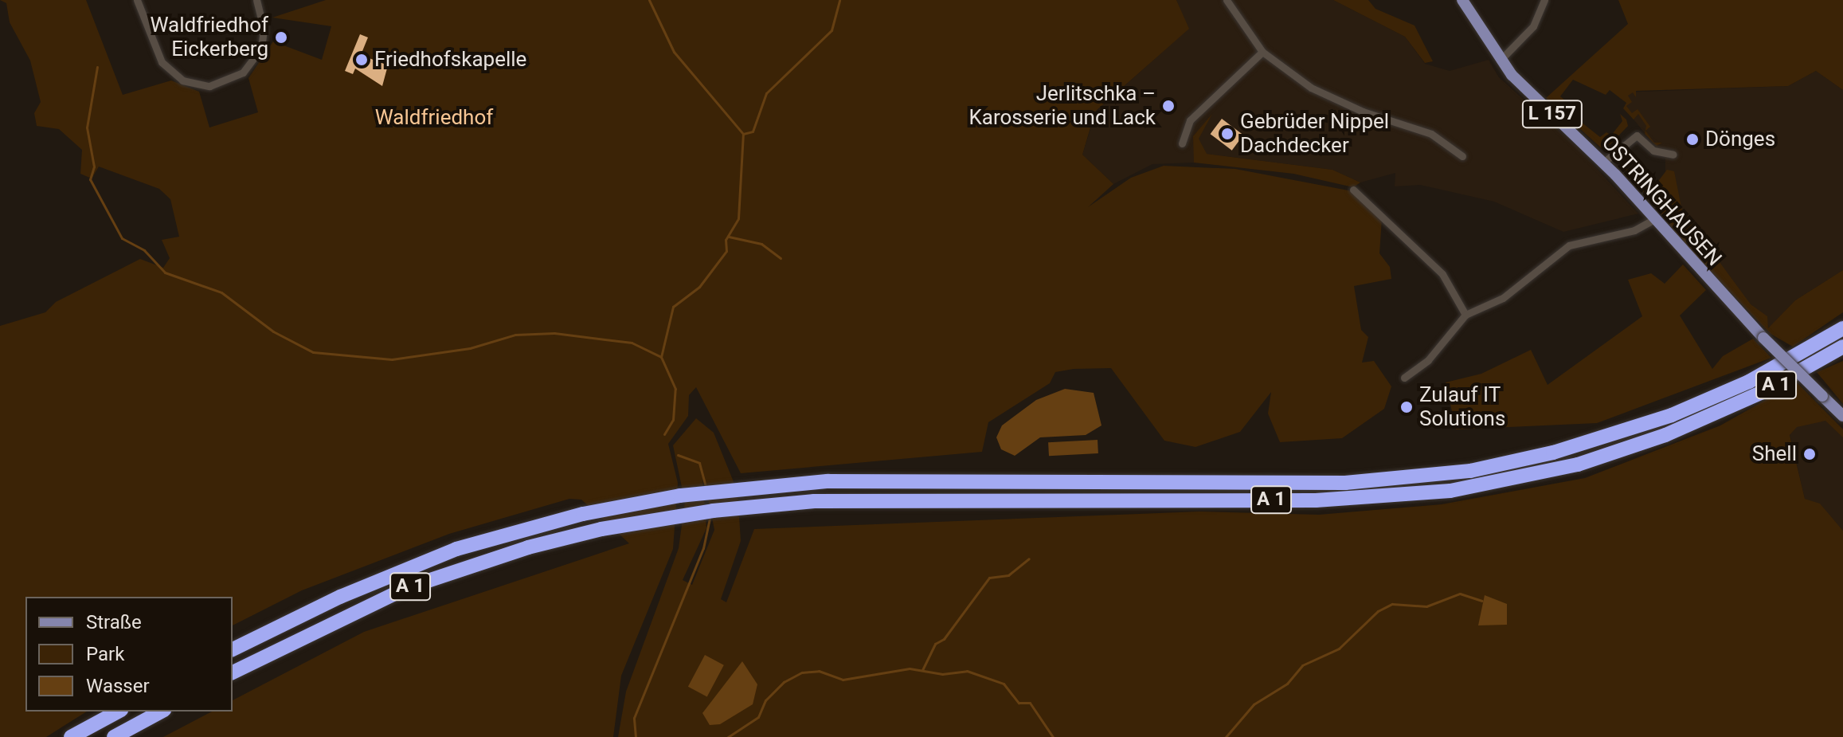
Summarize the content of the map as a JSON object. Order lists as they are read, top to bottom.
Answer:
{
  "streets": {
    "highway": ["A 1"],
    "main road": ["L 157", "OSTRINGHAUSEN"]
  },
  "parks": ["Waldfriedhof"],
  "places": [
    "Waldfriedhof Eickerberg",
    "Friedhofskapelle",
    "Jerlitschka – Karosserie und Lack",
    "Gebrüder Nippel Dachdecker",
    "Dönges",
    "Zulauf IT Solutions",
    "Shell"
  ],
  "legend": ["Straße", "Park", "Wasser"]
}
